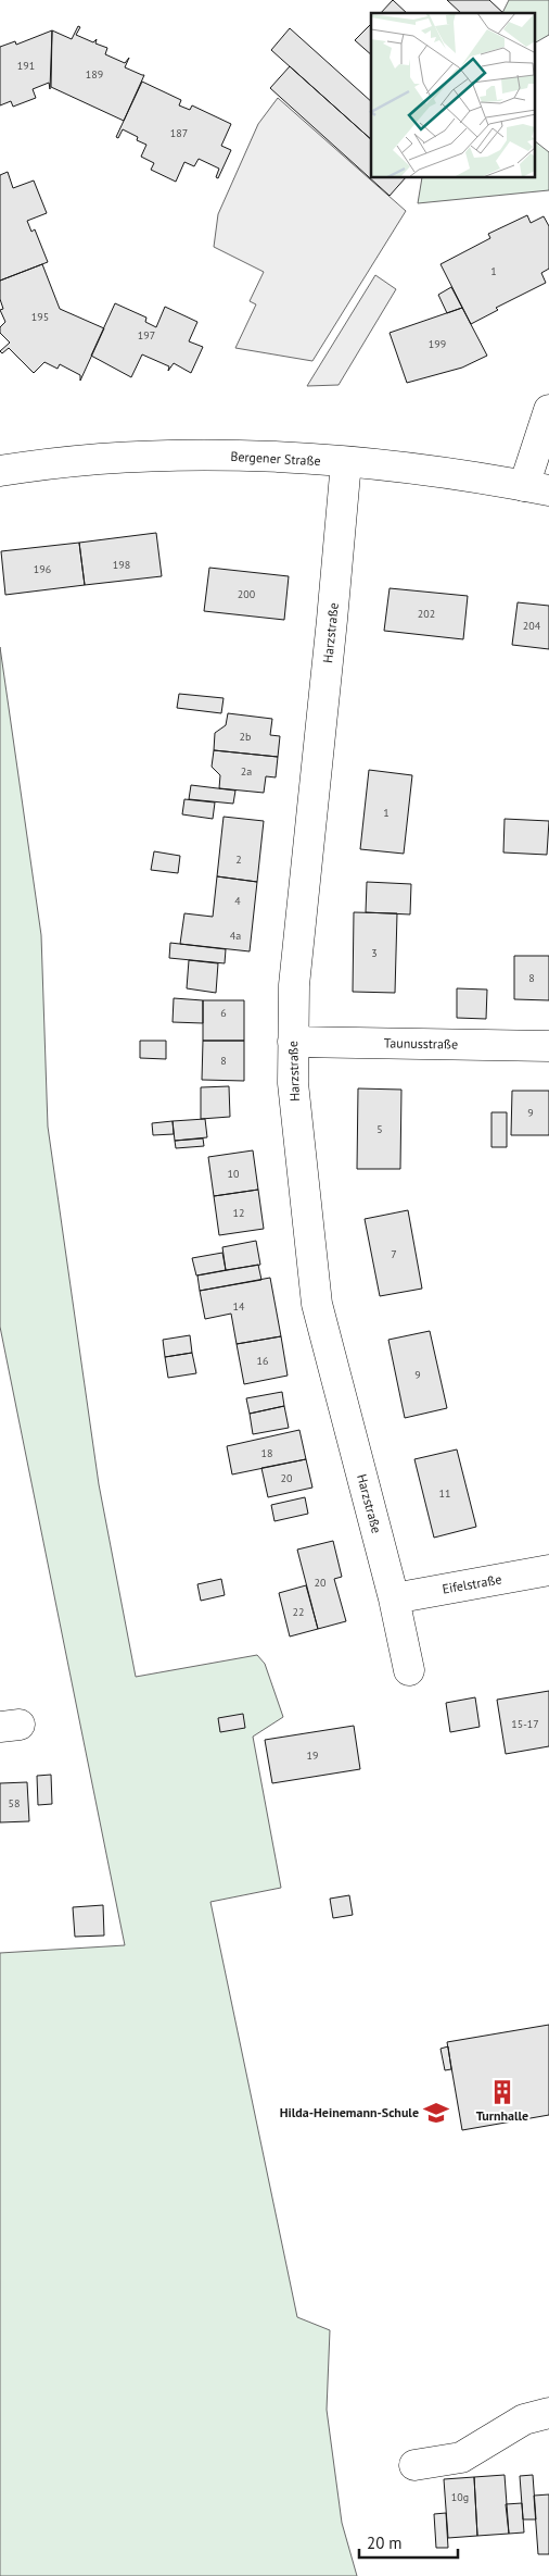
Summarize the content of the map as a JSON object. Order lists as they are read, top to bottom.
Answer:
{
  "streets": {
    "street": [
      "Bergener Straße",
      "Harzstraße",
      "Taunusstraße",
      "Eifelstraße"
    ]
  },
  "crossings": [
    ["Bergener Straße", "Harzstraße"],
    ["Harzstraße", "Taunusstraße"],
    ["Harzstraße", "Eifelstraße"]
  ],
  "places": {
    "building": ["Turnhalle"],
    "school or university": ["Hilda-Heinemann-Schule"]
  },
  "house_numbers": [
    "191",
    "189",
    "187",
    "1",
    "195",
    "197",
    "199",
    "198",
    "196",
    "200",
    "202",
    "204",
    "2b",
    "2a",
    "1",
    "2",
    "4",
    "4a",
    "3",
    "8",
    "6",
    "8",
    "9",
    "5",
    "10",
    "12",
    "7",
    "14",
    "16",
    "9",
    "18",
    "20",
    "11",
    "20",
    "22",
    "15-17",
    "19",
    "58",
    "10g"
  ],
  "scale_bar": "20 m"
}
